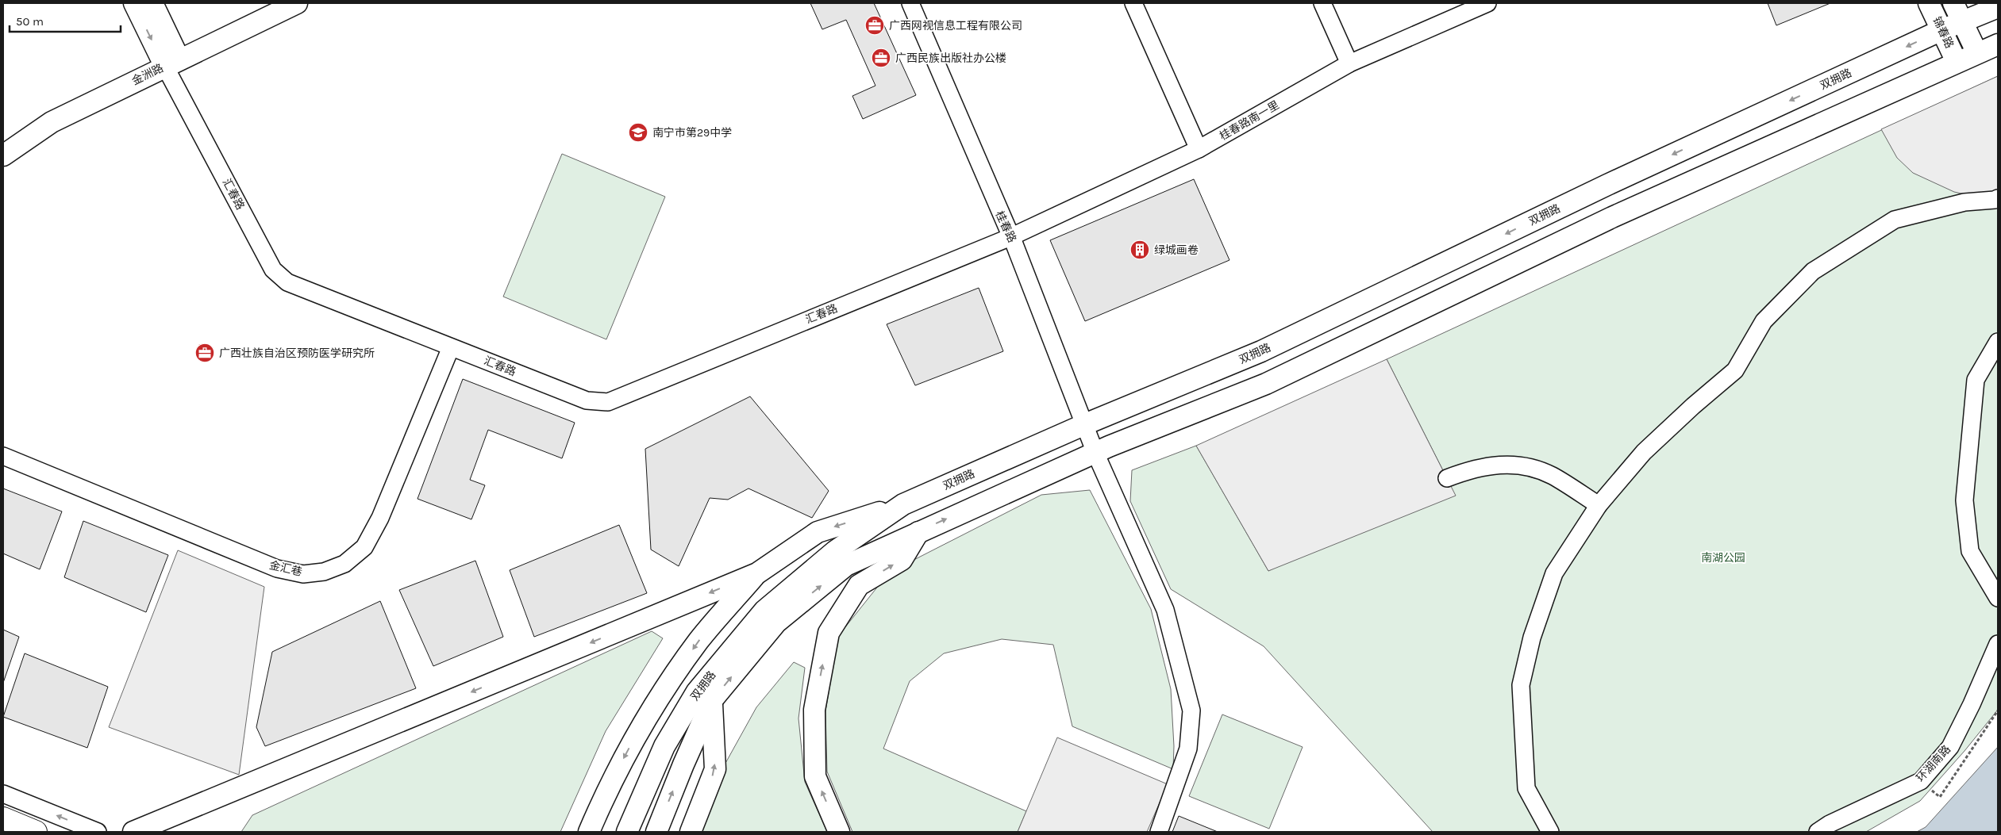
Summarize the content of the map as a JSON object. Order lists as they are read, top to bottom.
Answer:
{
  "streets": {
    "main road": [
      "锦春路",
      "金洲路",
      "双拥路",
      "汇春路"
    ],
    "street": [
      "桂春路南一里",
      "桂春路",
      "金汇巷",
      "环湖南路"
    ]
  },
  "crossings": [
    ["锦春路", "双拥路"],
    ["金洲路", "汇春路"],
    ["双拥路", "桂春路"],
    ["桂春路南一里", "汇春路"],
    ["桂春路南一里", "桂春路"],
    ["汇春路", "桂春路"],
    ["汇春路", "金汇巷"]
  ],
  "parks": ["南湖公园"],
  "places": {
    "office": ["广西网视信息工程有限公司", "广西民族出版社办公楼", "广西壮族自治区预防医学研究所"],
    "school or university": ["南宁市第29中学"],
    "building": ["绿城画卷"]
  },
  "scale_bar": "50 m"
}
